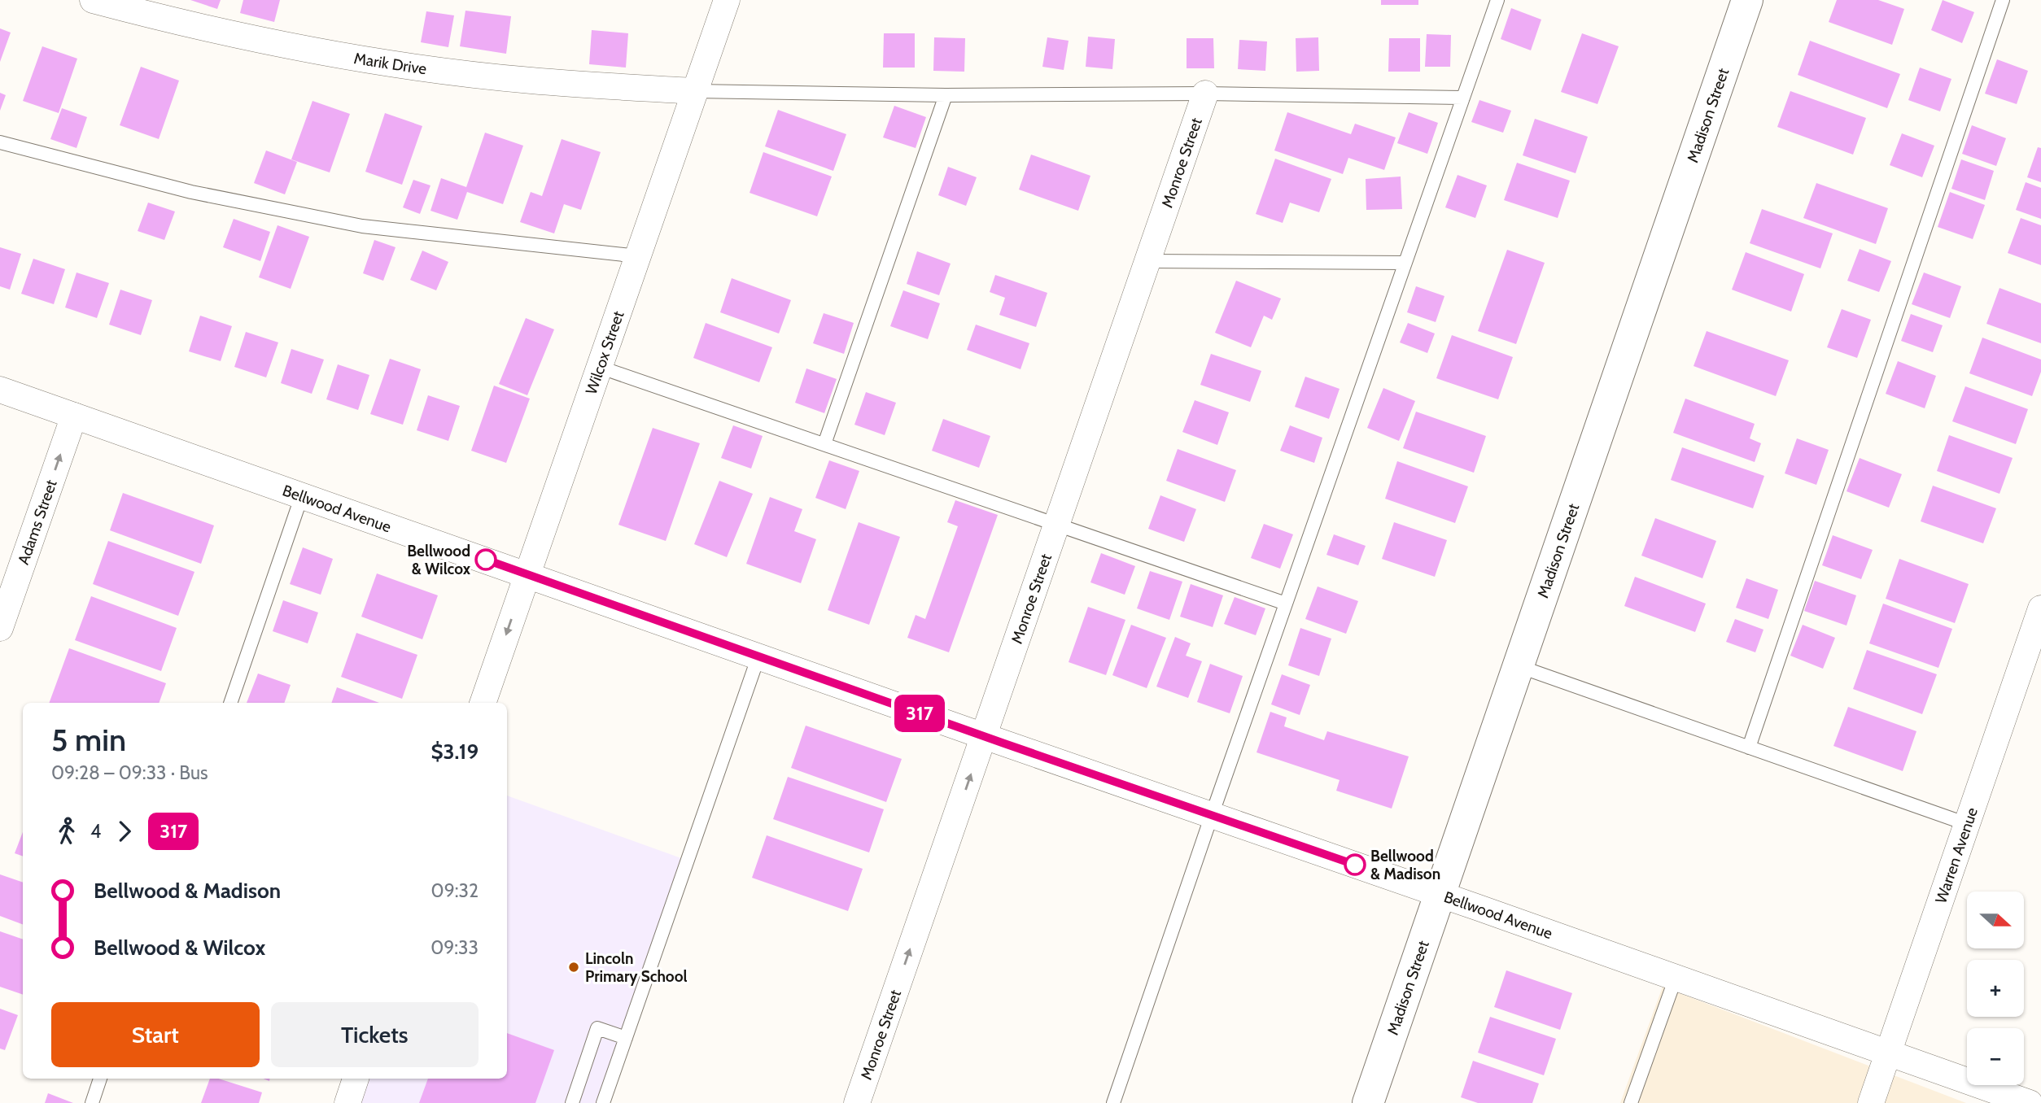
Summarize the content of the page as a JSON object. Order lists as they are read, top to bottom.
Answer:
{
  "streets": {
    "street": [
      "Marik Drive",
      "Madison Street",
      "Monroe Street",
      "Wilcox Street",
      "Bellwood Avenue",
      "Adams Street",
      "Warren Avenue"
    ]
  },
  "crossings": [
    ["Marik Drive", "Wilcox Street"],
    ["Madison Street", "Bellwood Avenue"],
    ["Monroe Street", "Bellwood Avenue"],
    ["Wilcox Street", "Bellwood Avenue"],
    ["Bellwood Avenue", "Adams Street"],
    ["Bellwood Avenue", "Warren Avenue"]
  ],
  "one_way": ["Monroe Street", "Adams Street"],
  "places": ["Bellwood & Wilcox", "Bellwood & Madison", "Lincoln Primary School"],
  "lines": ["bus line 317"],
  "north": "right",
  "page": {
    "on_map": "317",
    "heading": ["5 min", "09:28 – 09:33 · Bus", "$3.19"],
    "legs": ["4", "317"],
    "list": [
      {
        "name": "Bellwood & Madison",
        "value": "09:32"
      },
      {
        "name": "Bellwood & Wilcox",
        "value": "09:33"
      }
    ],
    "map_buttons": ["+", "−"],
    "buttons": ["Start", "Tickets"]
  }
}
